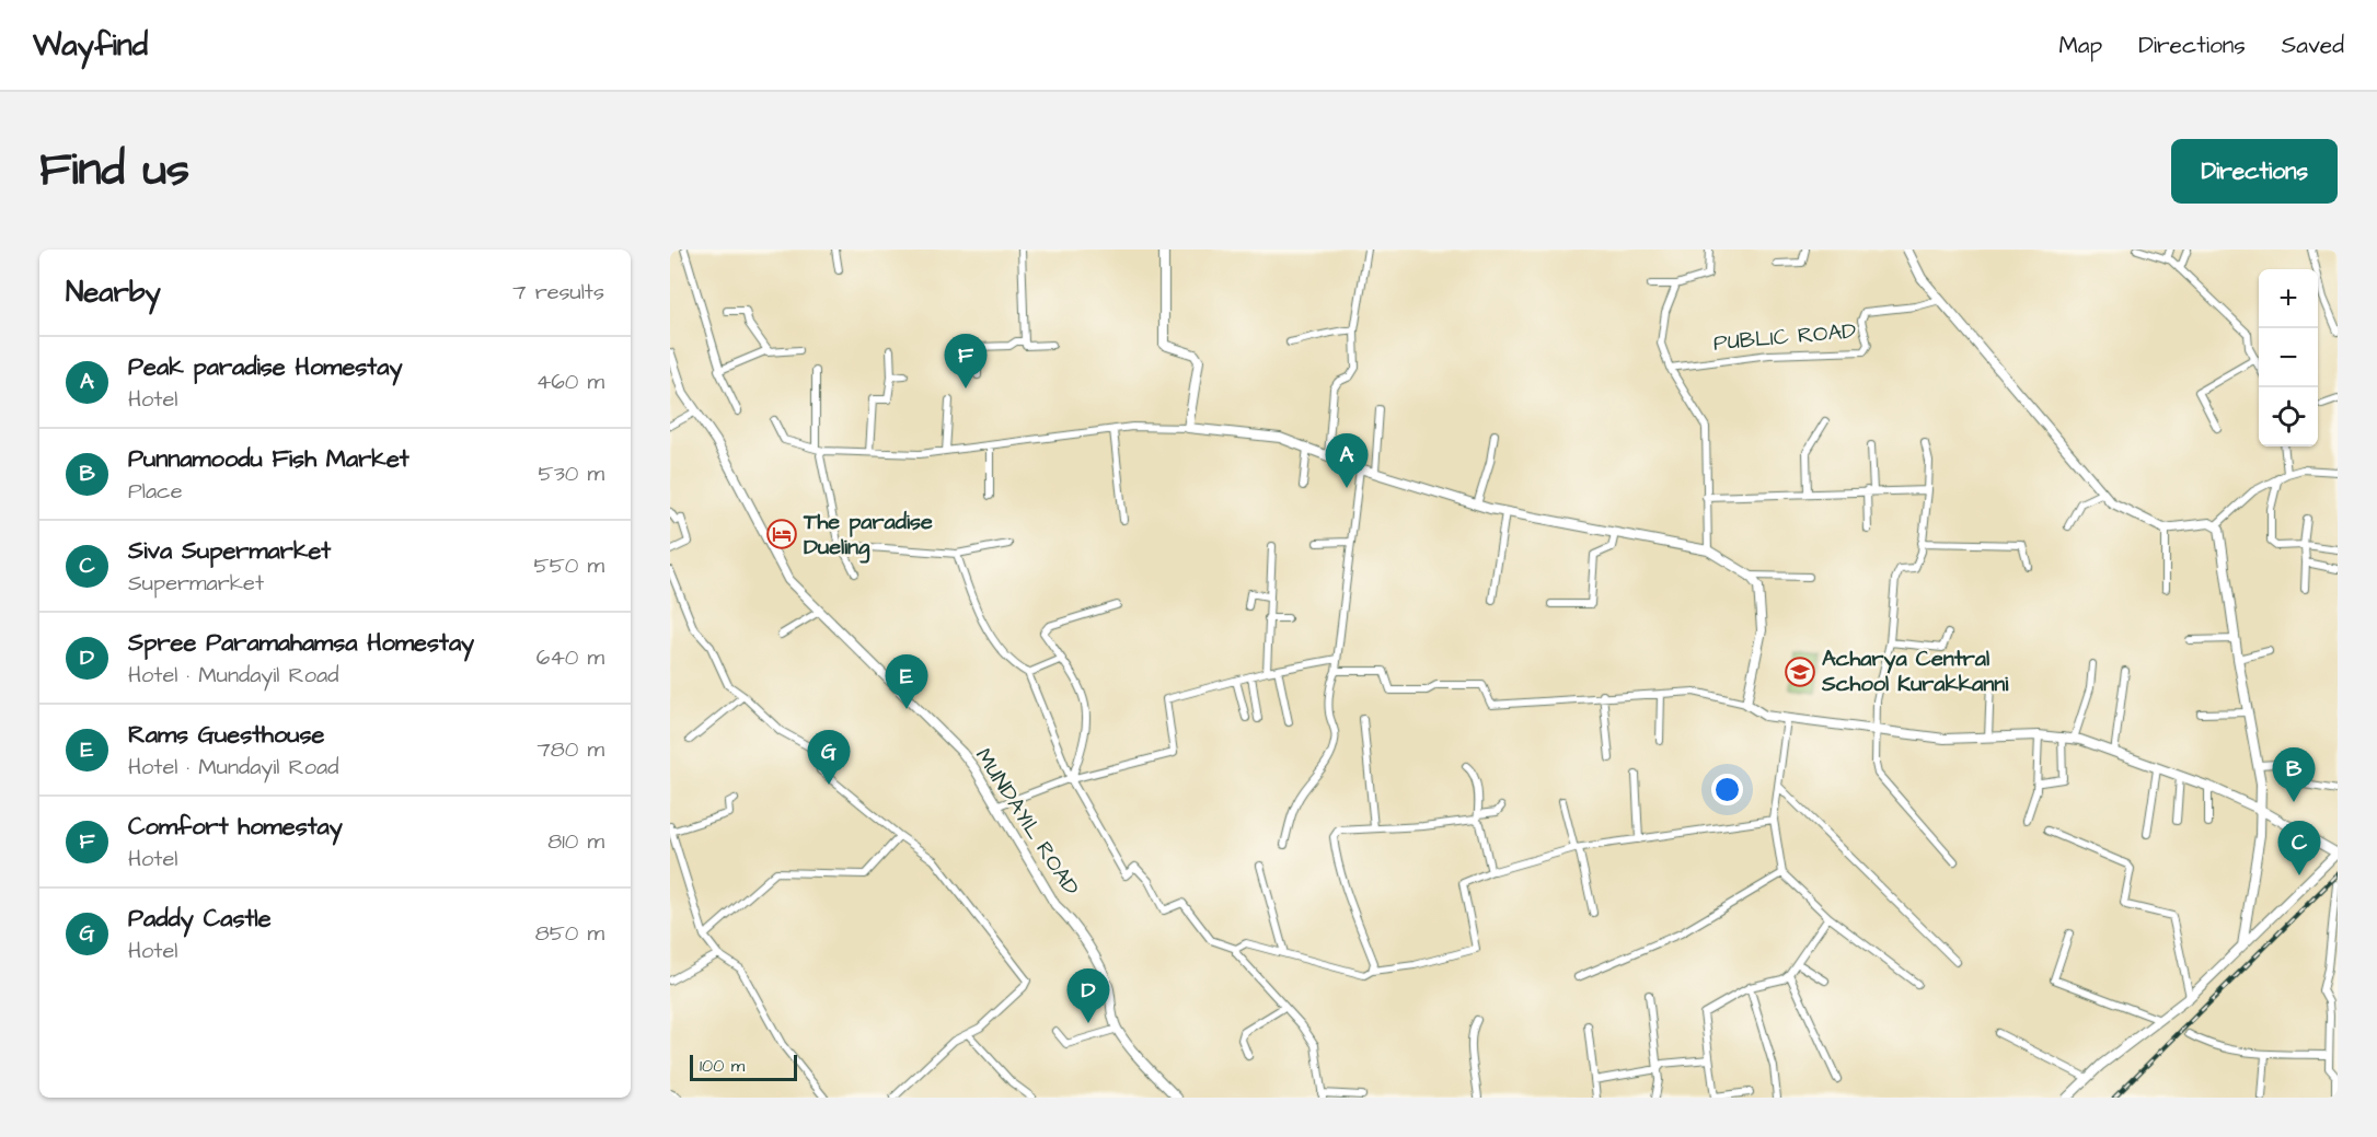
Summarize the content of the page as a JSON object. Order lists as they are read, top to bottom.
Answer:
{
  "streets": {
    "main road": ["MUNDAYIL ROAD"],
    "street": ["PUBLIC ROAD"]
  },
  "places": {
    "hotel": ["The paradise Dueling"],
    "school or university": ["Acharya Central School Kurakkanni"]
  },
  "scale_bar": "100 m",
  "page": {
    "header": "Wayfind",
    "nav": ["Map", "Directions", "Saved"],
    "title": "Find us",
    "buttons": "Directions",
    "heading": ["Nearby", "7 results"],
    "map_buttons": ["+", "−"],
    "pins": [
      "F",
      "A",
      "E",
      "G",
      "B",
      "C",
      "D"
    ],
    "list": [
      {
        "mark": "A",
        "name": "Peak paradise Homestay",
        "note": "Hotel",
        "value": "460 m"
      },
      {
        "mark": "B",
        "name": "Punnamoodu Fish Market",
        "note": "Place",
        "value": "530 m"
      },
      {
        "mark": "C",
        "name": "Siva Supermarket",
        "note": "Supermarket",
        "value": "550 m"
      },
      {
        "mark": "D",
        "name": "Spree Paramahamsa Homestay",
        "note": "Hotel · Mundayil Road",
        "value": "640 m"
      },
      {
        "mark": "E",
        "name": "Rams Guesthouse",
        "note": "Hotel · Mundayil Road",
        "value": "780 m"
      },
      {
        "mark": "F",
        "name": "Comfort homestay",
        "note": "Hotel",
        "value": "810 m"
      },
      {
        "mark": "G",
        "name": "Paddy Castle",
        "note": "Hotel",
        "value": "850 m"
      }
    ],
    "scale": "100 m"
  }
}
